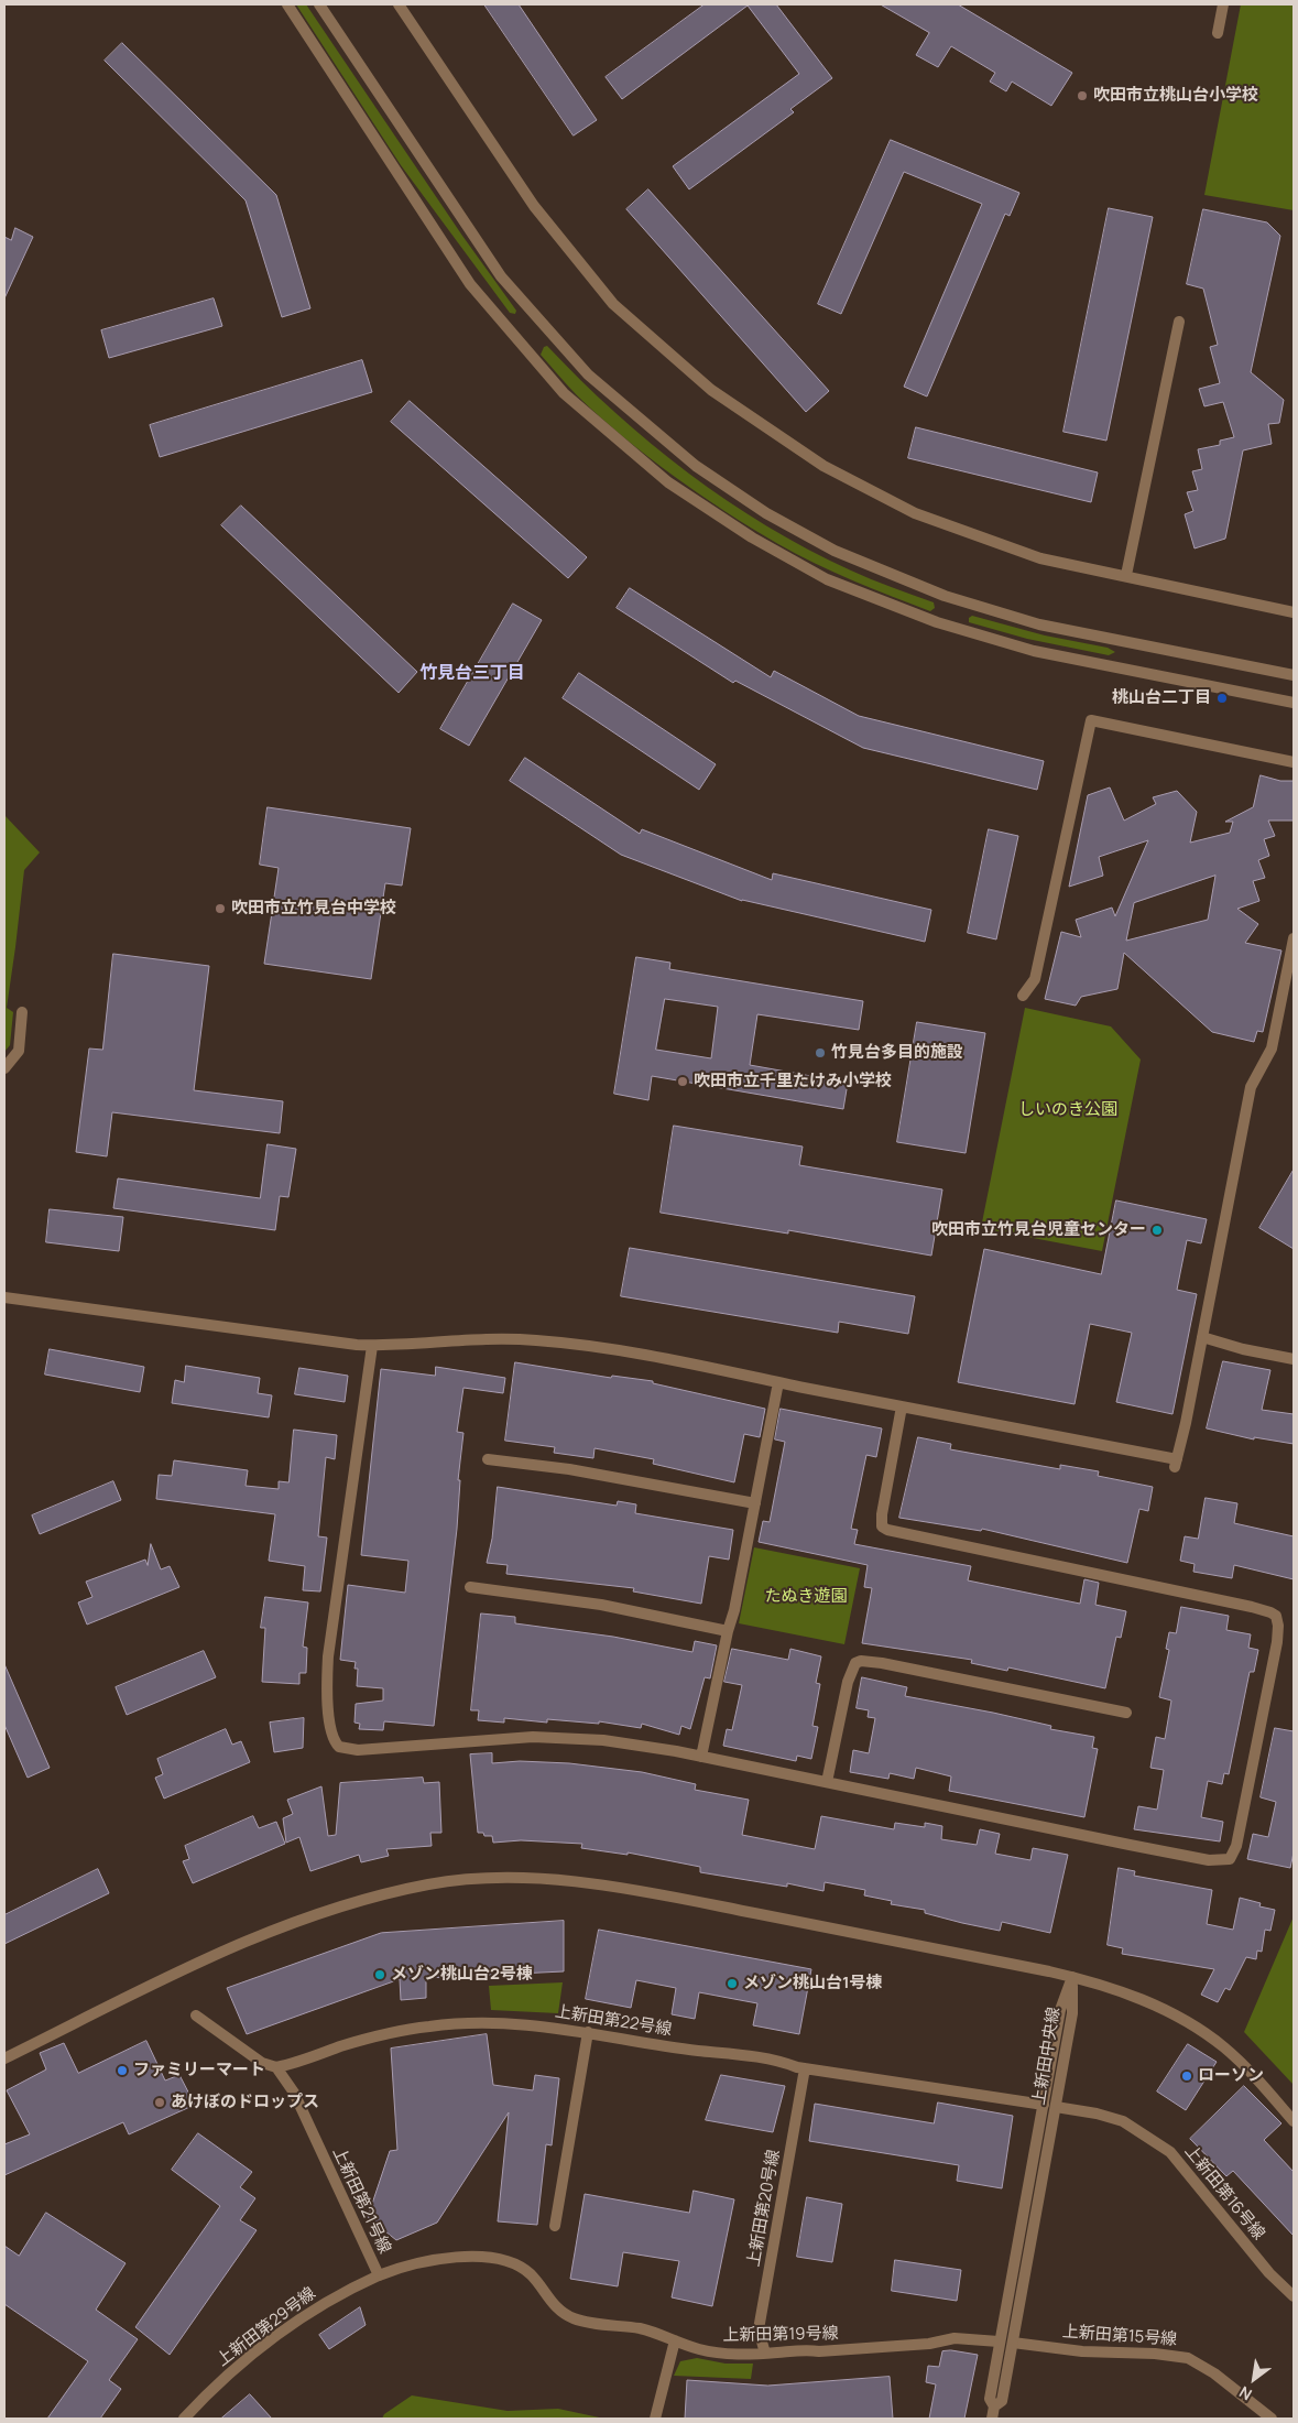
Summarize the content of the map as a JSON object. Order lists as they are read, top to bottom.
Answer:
{
  "streets": {
    "street": [
      "上新田第22号線",
      "上新田中央線",
      "上新田第16号線",
      "上新田第21号線",
      "上新田第20号線",
      "上新田第29号線",
      "上新田第19号線",
      "上新田第15号線"
    ]
  },
  "crossings": [
    ["上新田第22号線", "上新田中央線"],
    ["上新田第22号線", "上新田第21号線"],
    ["上新田第22号線", "上新田第20号線"],
    ["上新田中央線", "上新田第16号線"],
    ["上新田中央線", "上新田第19号線"],
    ["上新田中央線", "上新田第15号線"],
    ["上新田第21号線", "上新田第29号線"],
    ["上新田第21号線", "上新田第19号線"],
    ["上新田第20号線", "上新田第19号線"]
  ],
  "districts": ["竹見台三丁目"],
  "parks": ["しいのき公園", "たぬき遊園"],
  "places": [
    "吹田市立桃山台小学校",
    "桃山台二丁目",
    "吹田市立竹見台中学校",
    "竹見台多目的施設",
    "吹田市立千里たけみ小学校",
    "吹田市立竹見台児童センター",
    "メゾン桃山台2号棟",
    "メゾン桃山台1号棟",
    "ファミリーマート",
    "ローソン",
    "あけぼのドロップス"
  ],
  "north": "bottom left"
}
